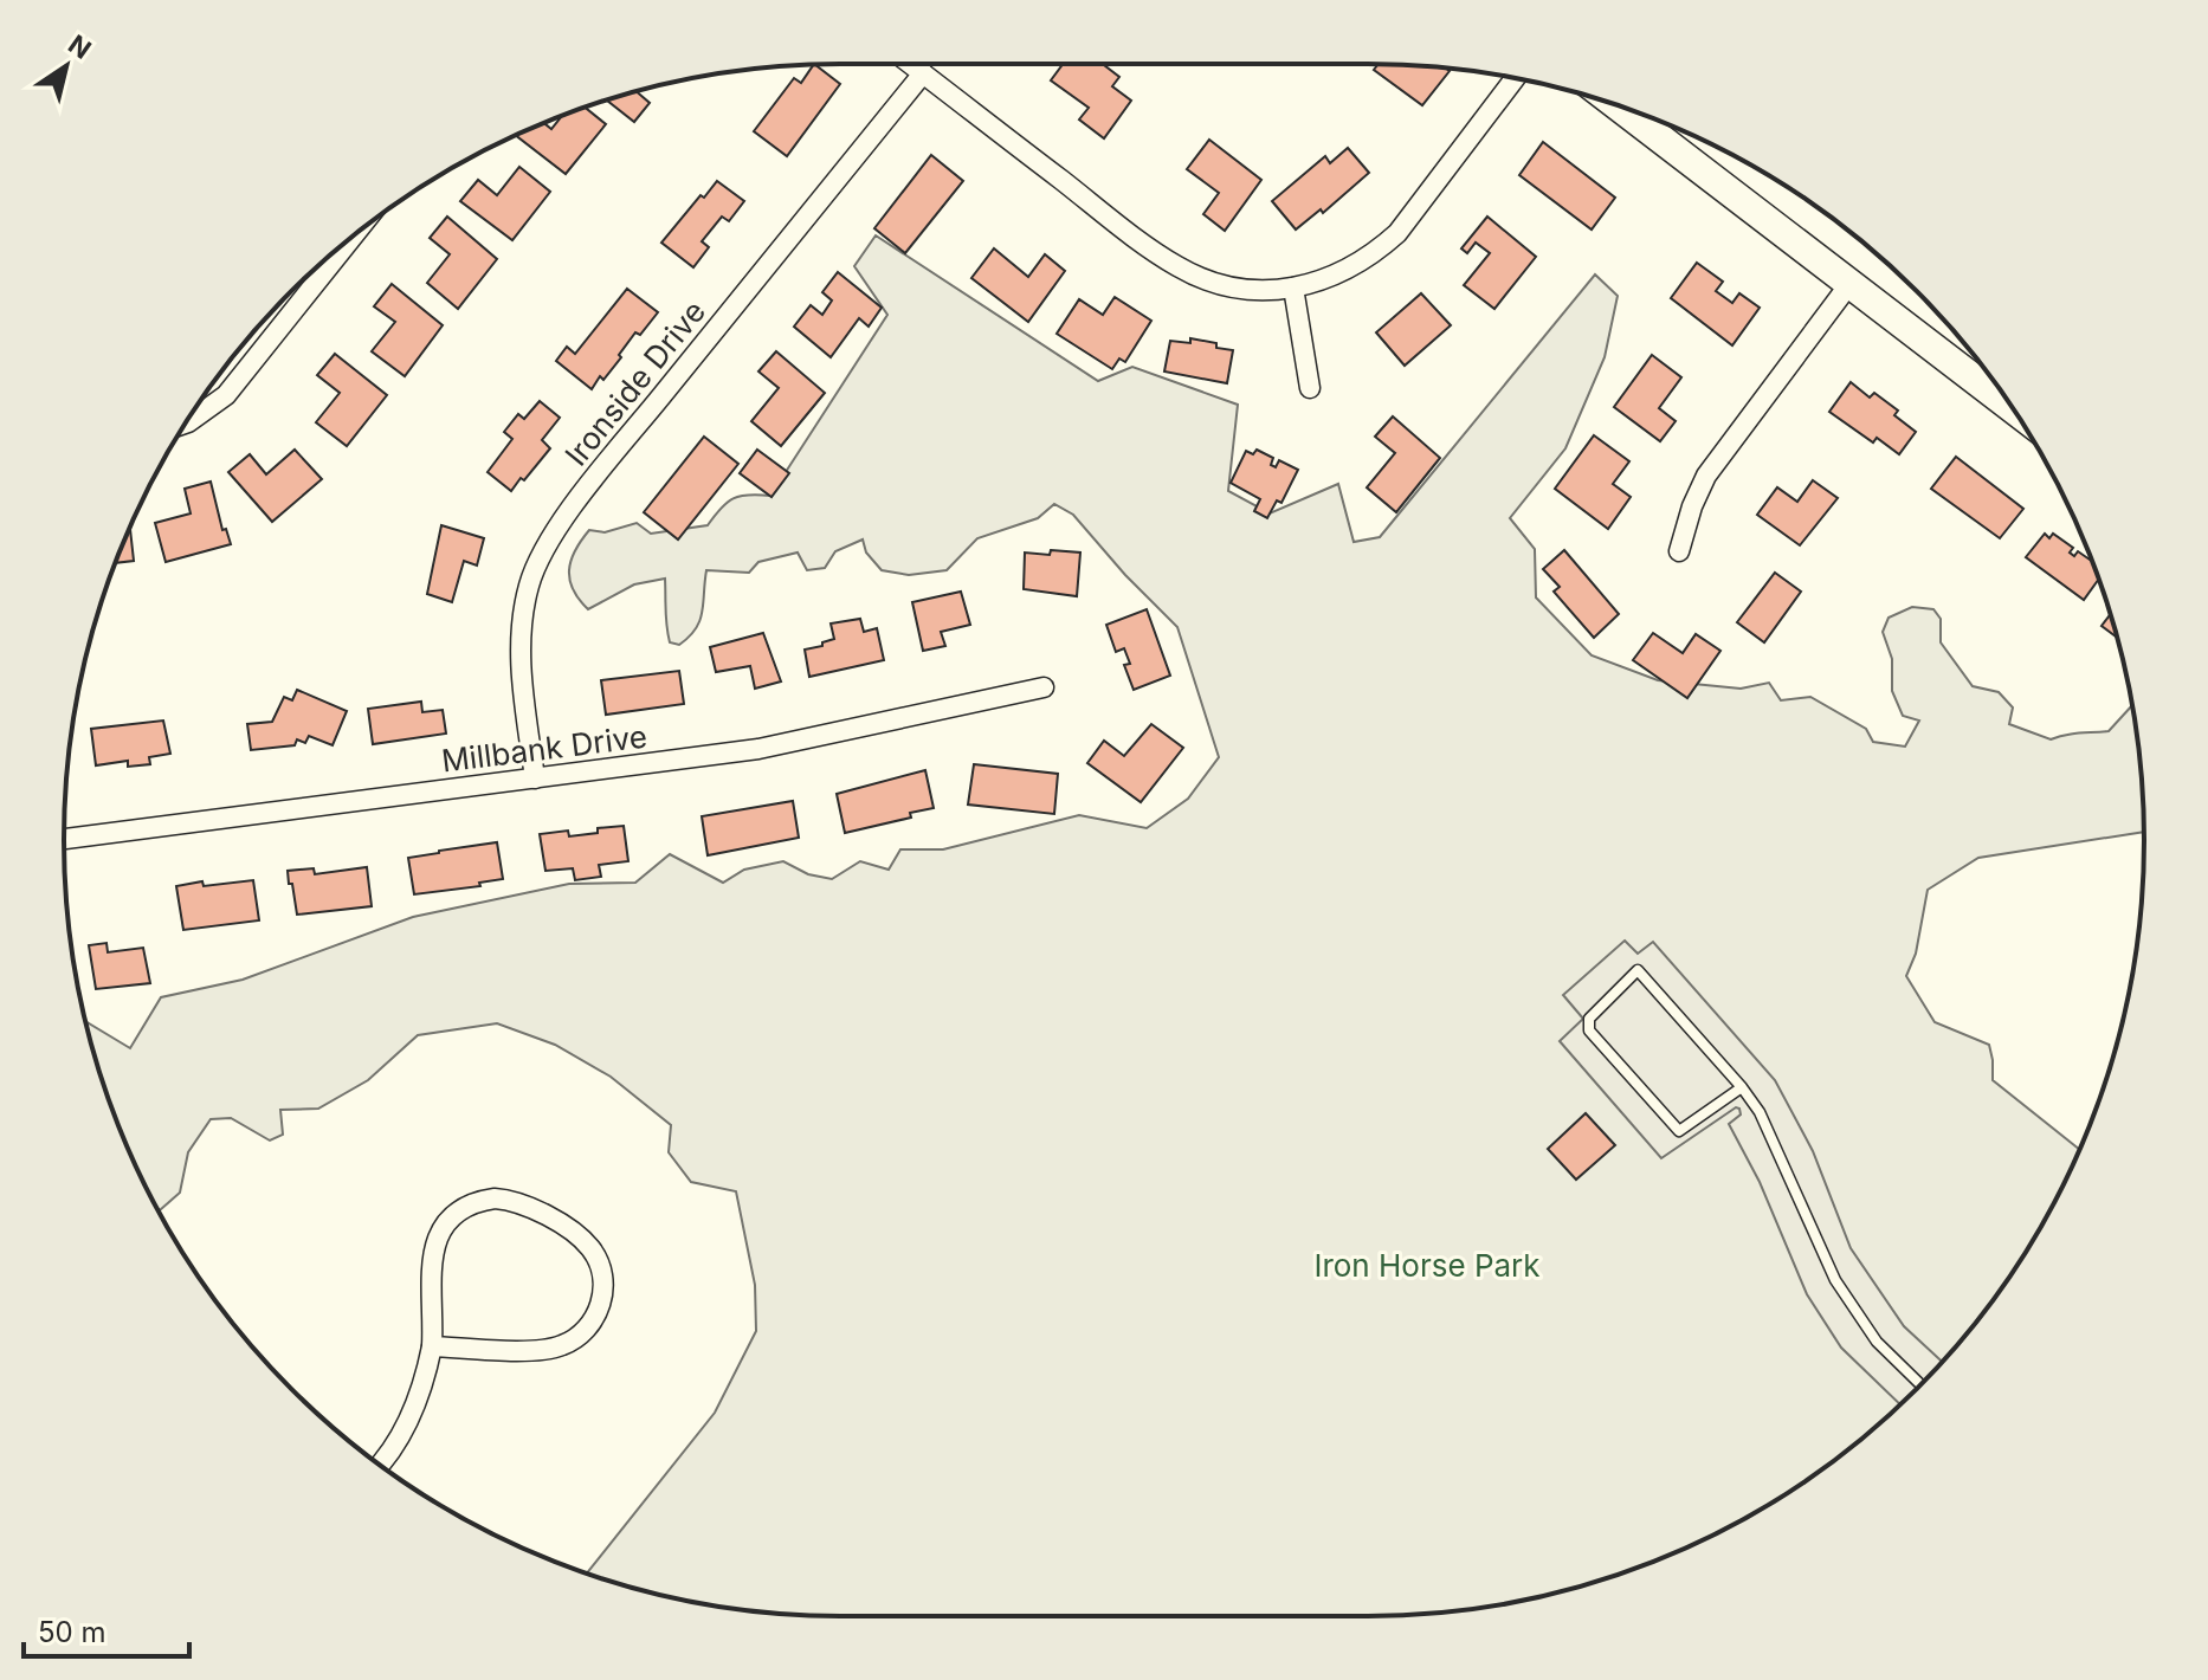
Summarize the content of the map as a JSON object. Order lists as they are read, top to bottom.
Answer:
{
  "streets": {
    "street": ["Ironside Drive", "Millbank Drive"]
  },
  "crossings": [
    ["Ironside Drive", "Millbank Drive"]
  ],
  "parks": ["Iron Horse Park"],
  "scale_bar": "50 m",
  "north": "top right"
}
